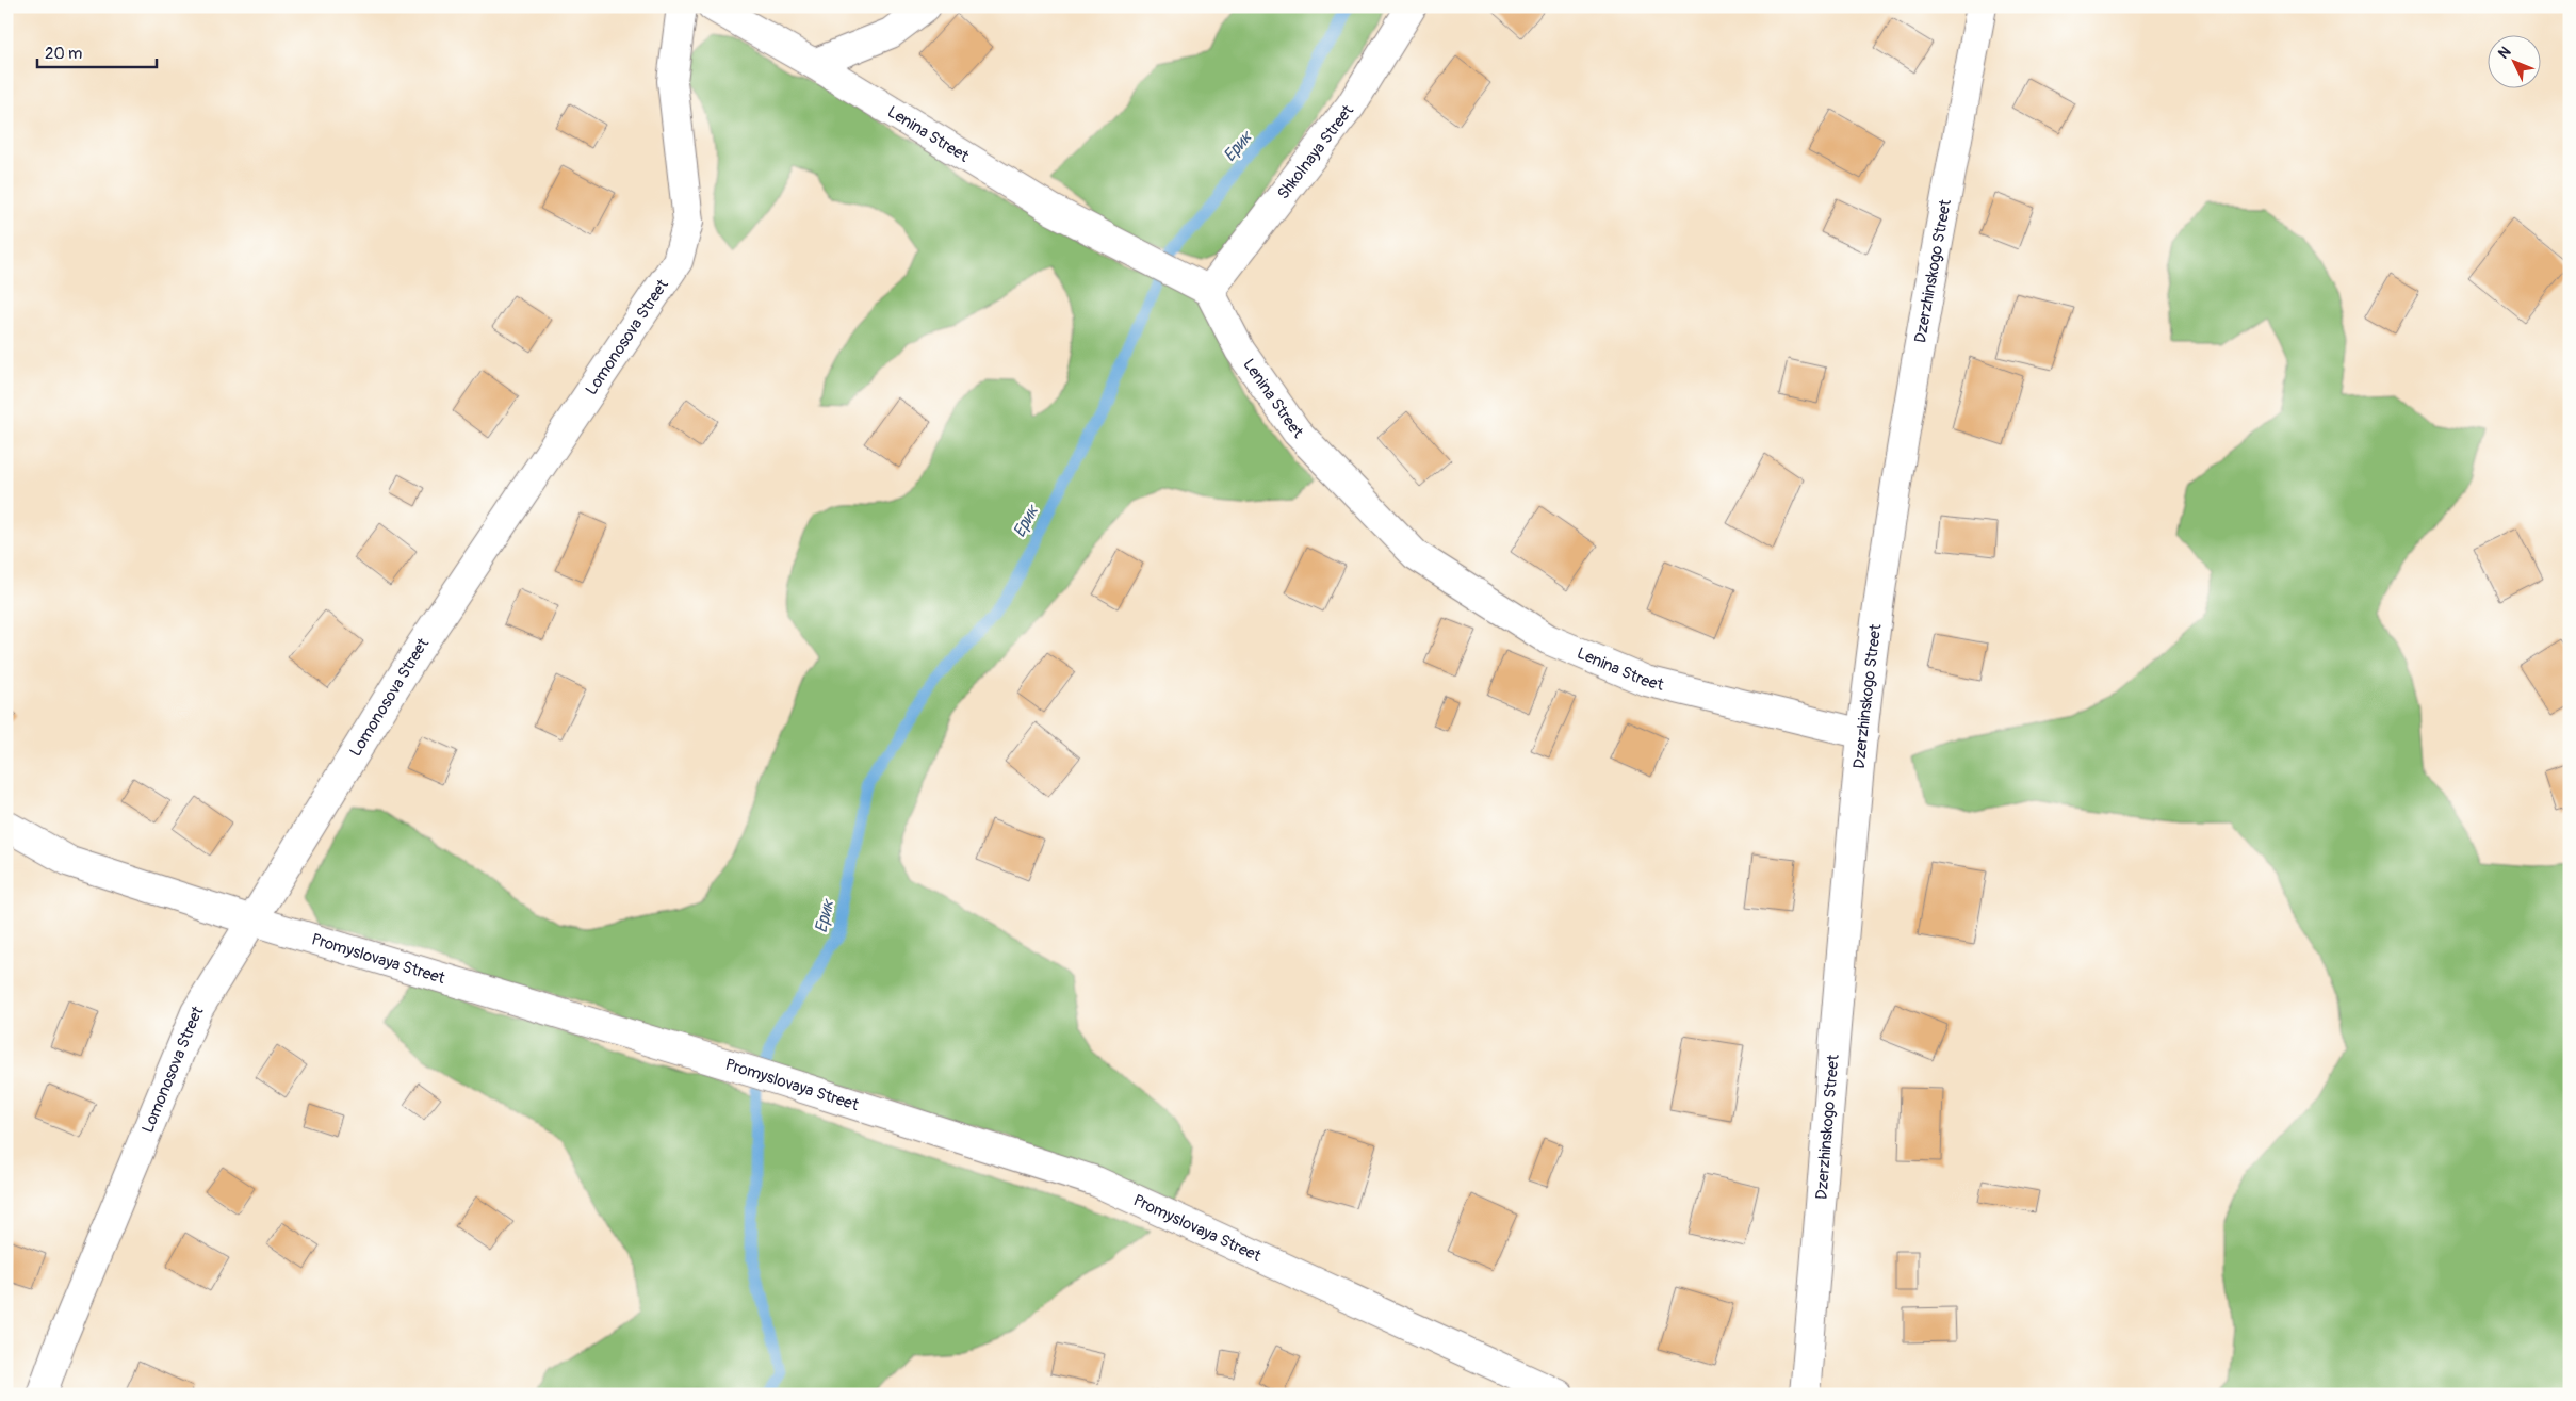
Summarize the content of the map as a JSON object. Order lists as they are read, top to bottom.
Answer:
{
  "streets": {
    "street": [
      "Lenina Street",
      "Shkolnaya Street",
      "Dzerzhinskogo Street",
      "Lomonosova Street",
      "Promyslovaya Street"
    ]
  },
  "crossings": [
    ["Lenina Street", "Shkolnaya Street"],
    ["Lenina Street", "Dzerzhinskogo Street"],
    ["Lomonosova Street", "Promyslovaya Street"]
  ],
  "water": ["Ерик"],
  "scale_bar": "20 m",
  "north": "top left"
}
